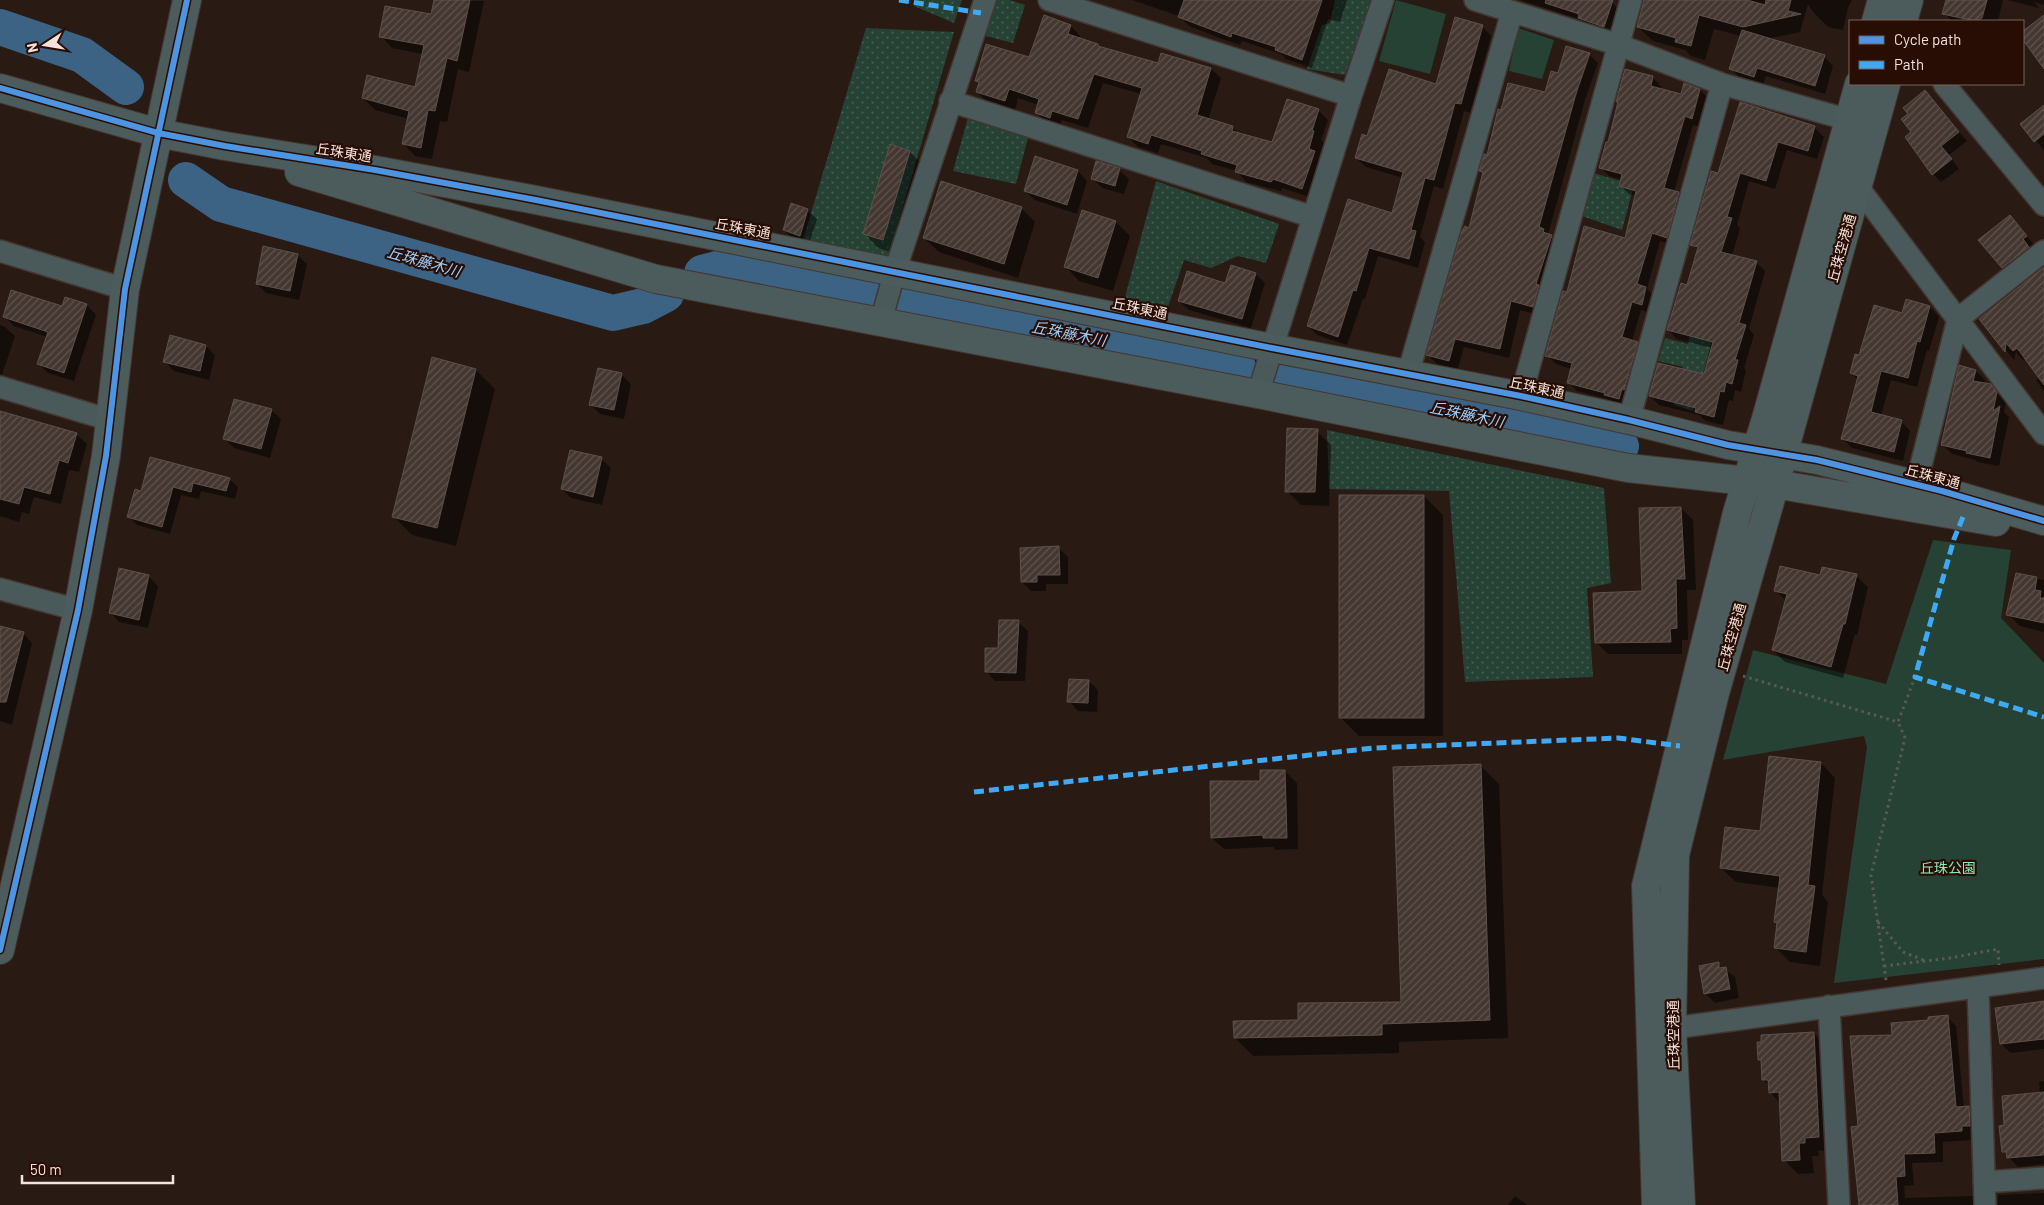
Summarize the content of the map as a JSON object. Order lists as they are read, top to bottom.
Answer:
{
  "streets": {
    "street": ["丘珠東通", "丘珠空港通"]
  },
  "crossings": [
    ["丘珠東通", "丘珠空港通"]
  ],
  "water": ["丘珠藤木川"],
  "parks": ["丘珠公園"],
  "legend": ["Cycle path", "Path"],
  "scale_bar": "50 m",
  "north": "left"
}
